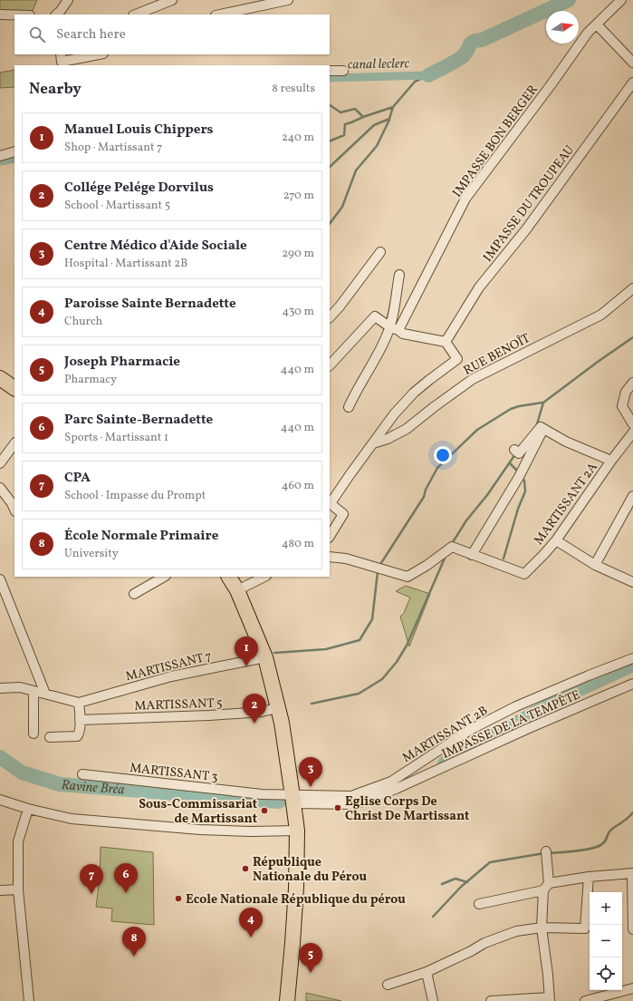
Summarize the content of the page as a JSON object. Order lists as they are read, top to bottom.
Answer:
{
  "streets": {
    "street": [
      "IMPASSE BON BERGER",
      "IMPASSE DU TROUPEAU",
      "RUE BENOÎT",
      "MARTISSANT 2A",
      "MARTISSANT 7",
      "MARTISSANT 5",
      "IMPASSE DE LA TEMPÊTE",
      "MARTISSANT 2B",
      "MARTISSANT 3"
    ]
  },
  "crossings": [
    ["IMPASSE DE LA TEMPÊTE", "MARTISSANT 2B"],
    ["MARTISSANT 2B", "MARTISSANT 3"]
  ],
  "water": ["canal leclerc", "Ravine Bréa"],
  "places": [
    "Eglise Corps De Christ De Martissant",
    "Sous-Commissariat de Martissant",
    "République Nationale du Pérou",
    "Ecole Nationale République du pérou"
  ],
  "north": "right",
  "page": {
    "search": "Search here",
    "heading": ["Nearby", "8 results"],
    "list": [
      {
        "mark": "1",
        "name": "Manuel Louis Chippers",
        "note": "Shop · Martissant 7",
        "value": "240 m"
      },
      {
        "mark": "2",
        "name": "Collége Pelége Dorvilus",
        "note": "School · Martissant 5",
        "value": "270 m"
      },
      {
        "mark": "3",
        "name": "Centre Médico d'Aide Sociale",
        "note": "Hospital · Martissant 2B",
        "value": "290 m"
      },
      {
        "mark": "4",
        "name": "Paroisse Sainte Bernadette",
        "note": "Church",
        "value": "430 m"
      },
      {
        "mark": "5",
        "name": "Joseph Pharmacie",
        "note": "Pharmacy",
        "value": "440 m"
      },
      {
        "mark": "6",
        "name": "Parc Sainte-Bernadette",
        "note": "Sports · Martissant 1",
        "value": "440 m"
      },
      {
        "mark": "7",
        "name": "CPA",
        "note": "School · Impasse du Prompt",
        "value": "460 m"
      },
      {
        "mark": "8",
        "name": "École Normale Primaire",
        "note": "University",
        "value": "480 m"
      }
    ],
    "pins": [
      "1",
      "2",
      "3",
      "6",
      "7",
      "4",
      "8",
      "5"
    ],
    "map_buttons": ["+", "−"]
  }
}
